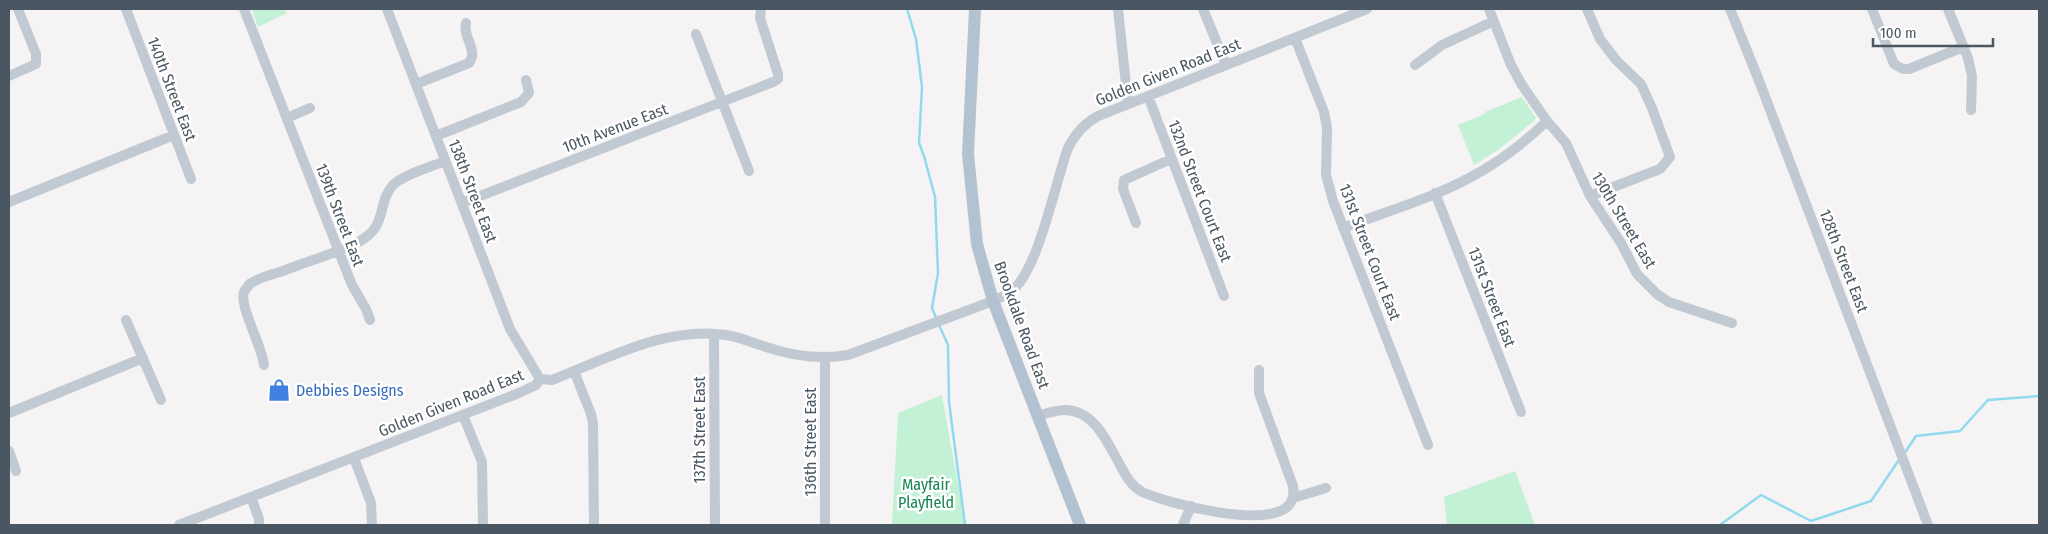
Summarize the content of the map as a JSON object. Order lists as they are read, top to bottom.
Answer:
{
  "streets": {
    "main road": ["Brookdale Road East"],
    "street": [
      "Golden Given Road East",
      "140th Street East",
      "10th Avenue East",
      "138th Street East",
      "132nd Street Court East",
      "139th Street East",
      "130th Street East",
      "131st Street Court East",
      "128th Street East",
      "131st Street East",
      "137th Street East",
      "136th Street East"
    ]
  },
  "crossings": [
    ["Golden Given Road East", "138th Street East"],
    ["Golden Given Road East", "132nd Street Court East"],
    ["Golden Given Road East", "131st Street Court East"],
    ["Golden Given Road East", "Brookdale Road East"],
    ["Golden Given Road East", "137th Street East"],
    ["Golden Given Road East", "136th Street East"],
    ["10th Avenue East", "138th Street East"]
  ],
  "parks": ["Mayfair Playfield"],
  "places": {
    "shop": ["Debbies Designs"]
  },
  "scale_bar": "100 m"
}
